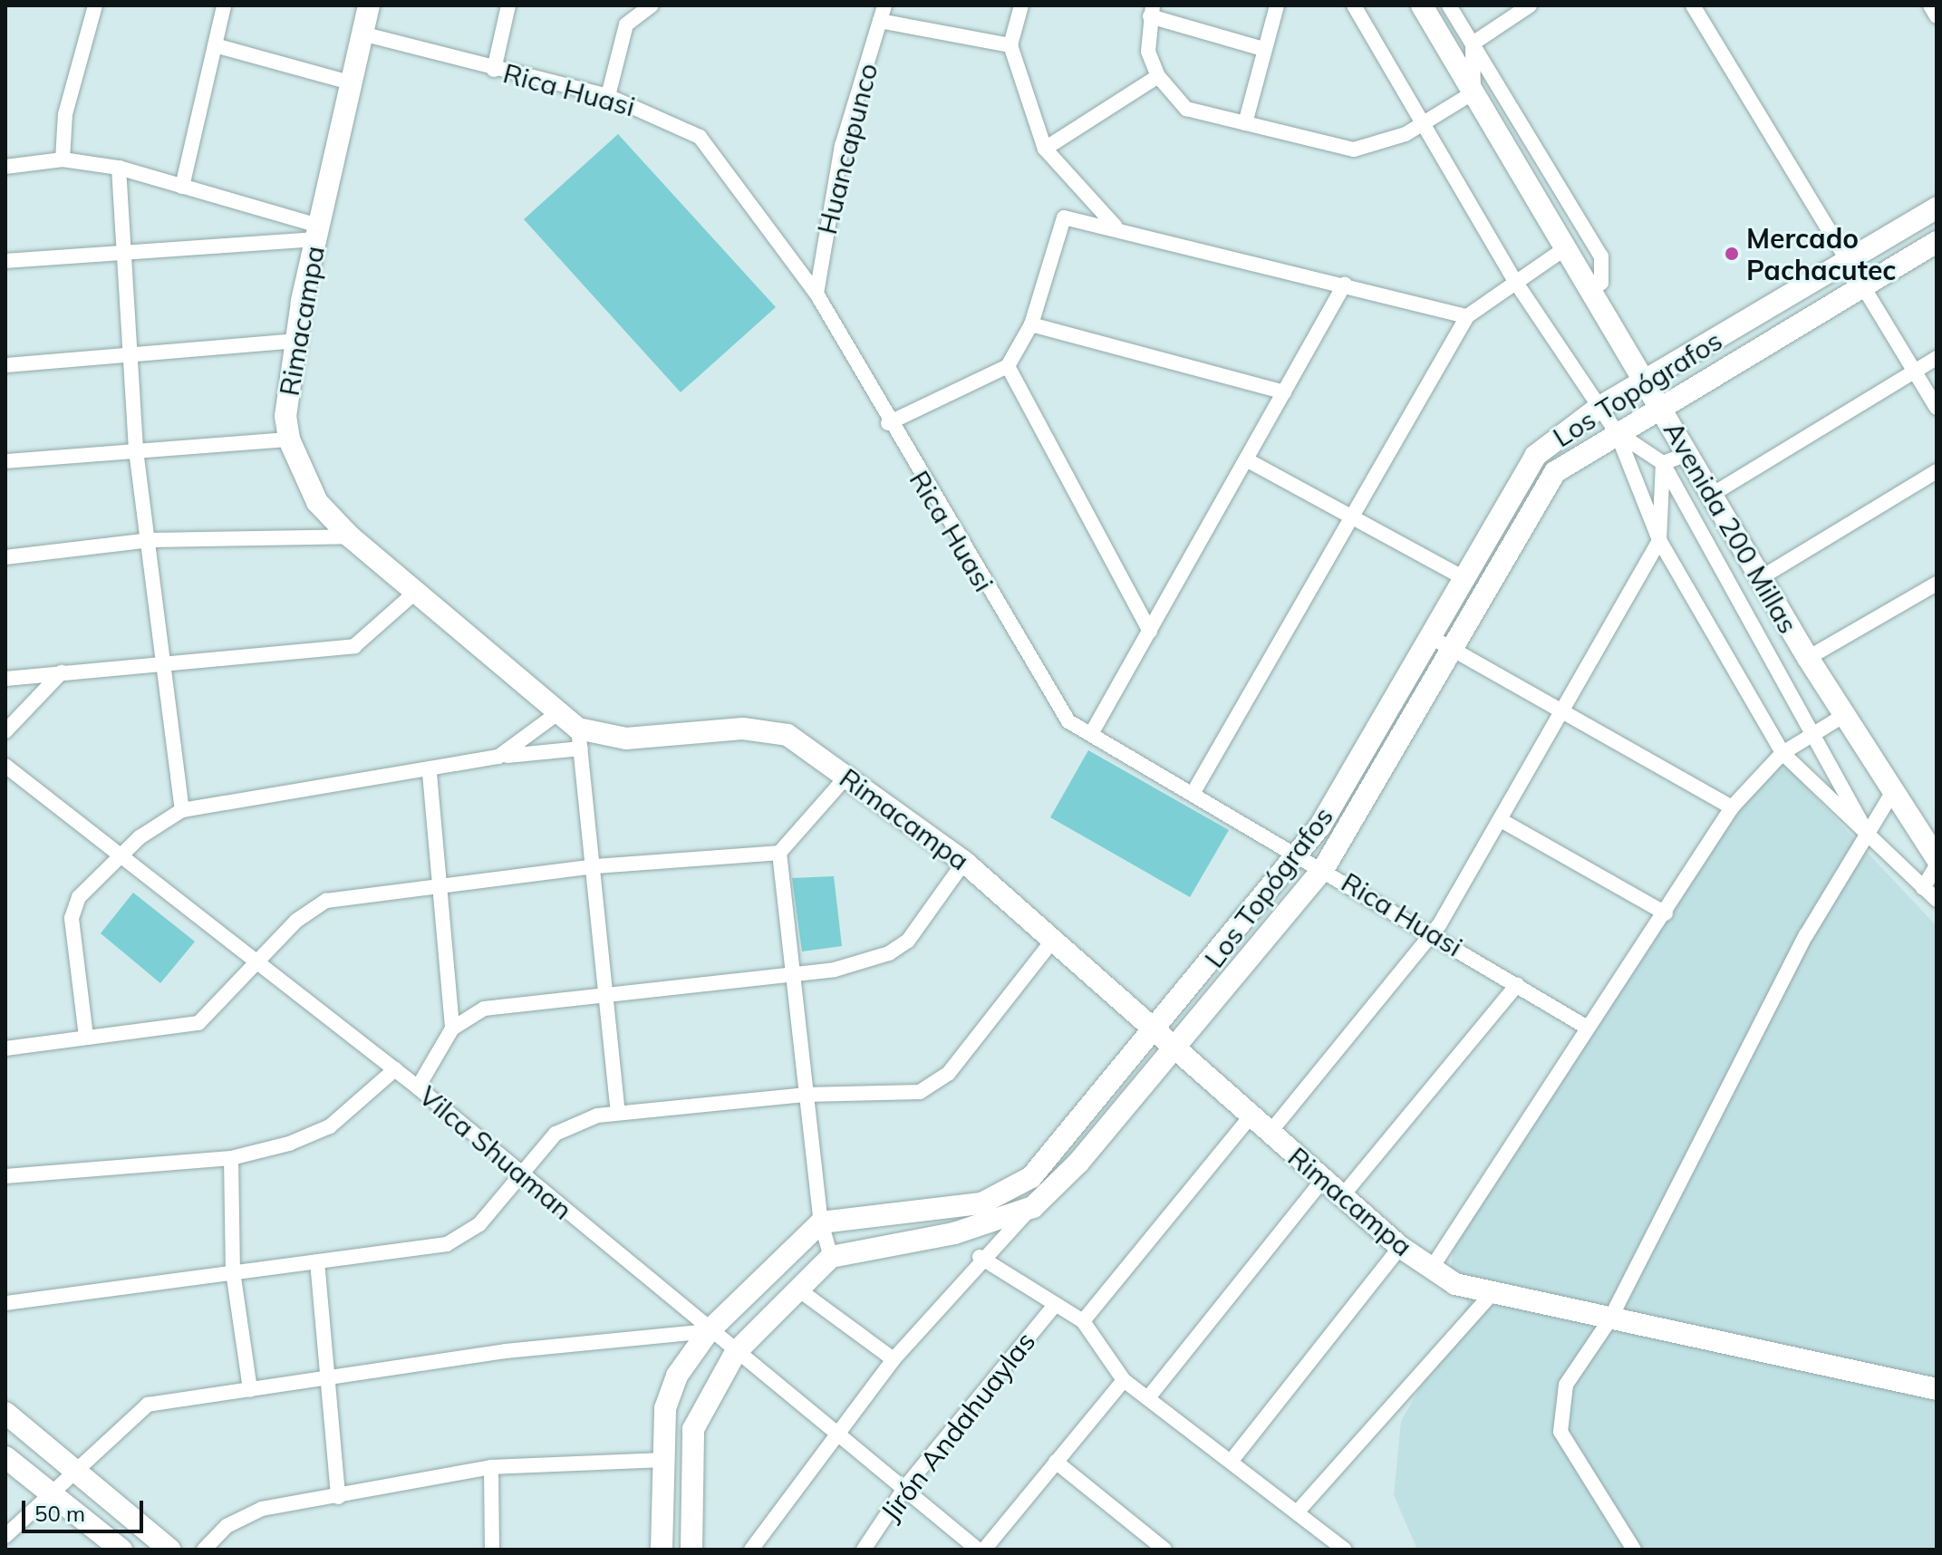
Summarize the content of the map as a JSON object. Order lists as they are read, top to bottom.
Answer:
{
  "streets": {
    "main road": ["Rimacampa", "Los Topógrafos", "Avenida 200 Millas"],
    "street": [
      "Rica Huasi",
      "Huancapunco",
      "Vilca Shuaman",
      "Jirón Andahuaylas"
    ]
  },
  "crossings": [
    ["Rica Huasi", "Huancapunco"],
    ["Rica Huasi", "Rimacampa"],
    ["Rica Huasi", "Los Topógrafos"],
    ["Rimacampa", "Los Topógrafos"],
    ["Los Topógrafos", "Avenida 200 Millas"],
    ["Vilca Shuaman", "Jirón Andahuaylas"]
  ],
  "places": ["Mercado Pachacutec"],
  "scale_bar": "50 m"
}
